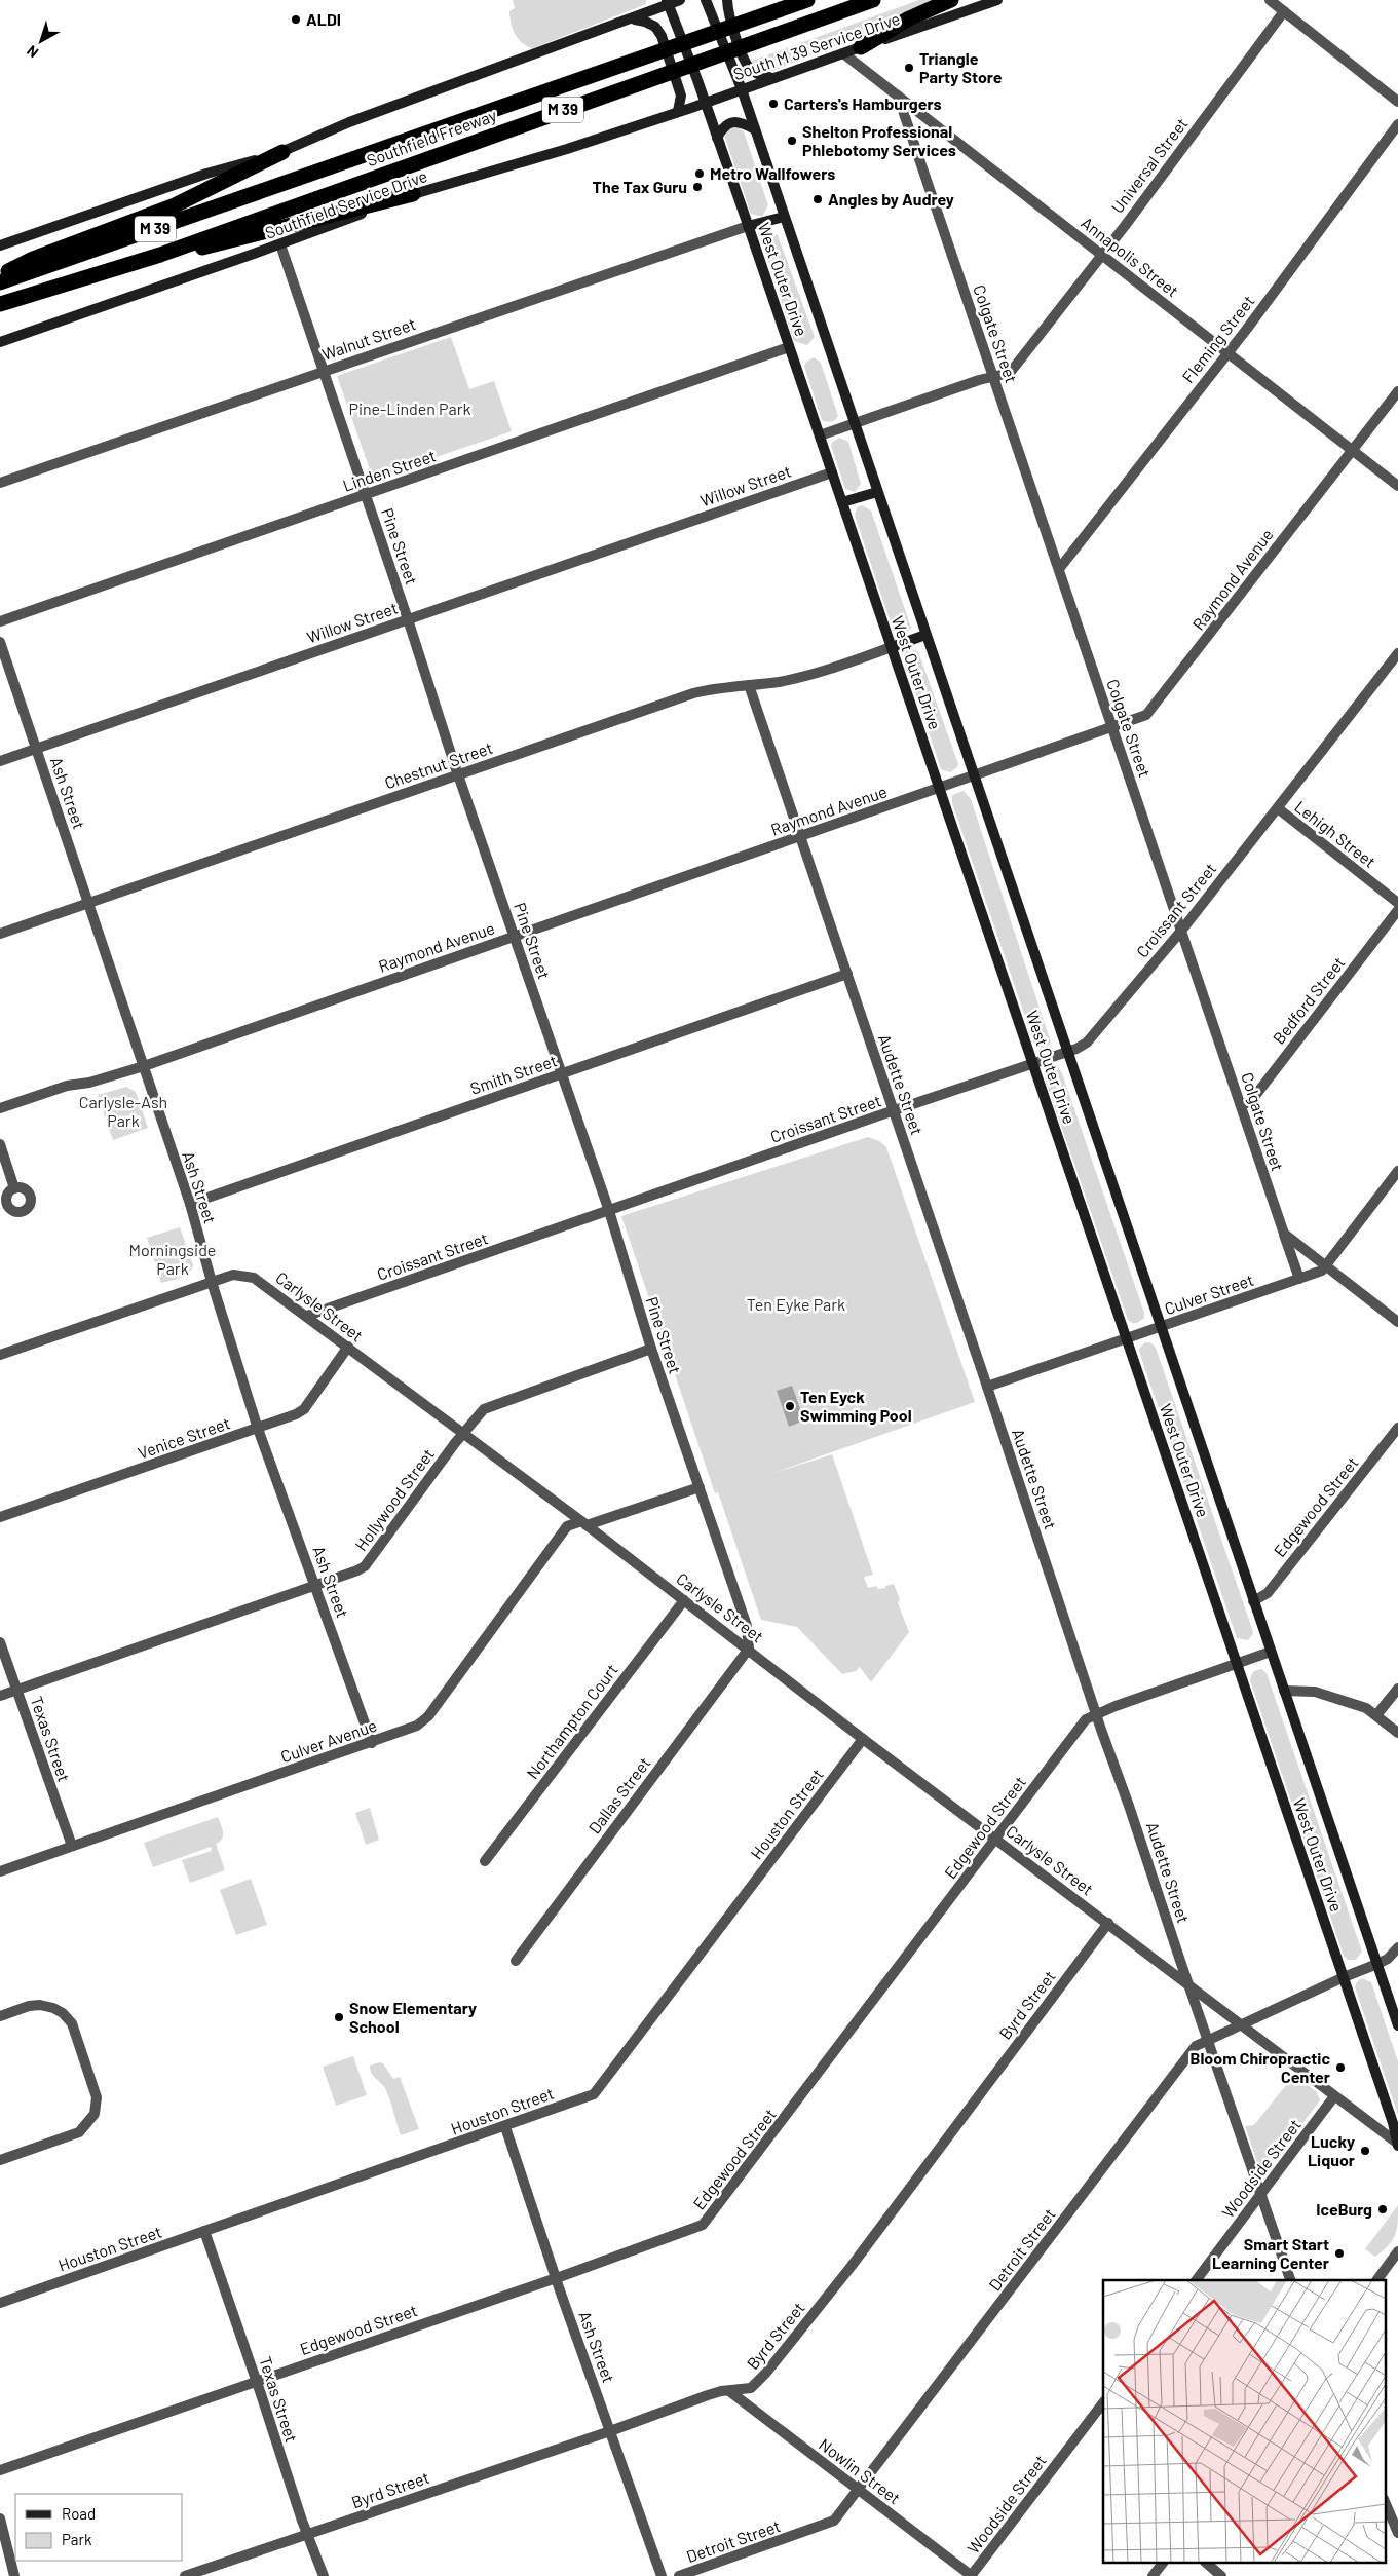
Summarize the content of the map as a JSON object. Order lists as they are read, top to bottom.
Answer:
{
  "streets": {
    "highway": ["M 39", "Southfield Freeway"],
    "main road": ["South M 39 Service Drive", "Southfield Service Drive", "West Outer Drive"],
    "street": [
      "Universal Street",
      "Annapolis Street",
      "Colgate Street",
      "Walnut Street",
      "Fleming Street",
      "Linden Street",
      "Willow Street",
      "Pine Street",
      "Raymond Avenue",
      "Chestnut Street",
      "Ash Street",
      "Lehigh Street",
      "Croissant Street",
      "Bedford Street",
      "Smith Street",
      "Audette Street",
      "Culver Street",
      "Carlysle Street",
      "Venice Street",
      "Hollywood Street",
      "Edgewood Street",
      "Northampton Court",
      "Texas Street",
      "Culver Avenue",
      "Dallas Street",
      "Houston Street",
      "Byrd Street",
      "Woodside Street",
      "Detroit Street",
      "Nowlin Street"
    ]
  },
  "crossings": [
    ["South M 39 Service Drive", "Southfield Service Drive"],
    ["South M 39 Service Drive", "Annapolis Street"],
    ["South M 39 Service Drive", "West Outer Drive"],
    ["Universal Street", "Annapolis Street"],
    ["Universal Street", "West Outer Drive"],
    ["Universal Street", "Colgate Street"],
    ["Southfield Service Drive", "West Outer Drive"],
    ["Southfield Service Drive", "Pine Street"],
    ["Annapolis Street", "Colgate Street"],
    ["Annapolis Street", "Fleming Street"],
    ["Annapolis Street", "Raymond Avenue"],
    ["West Outer Drive", "Walnut Street"],
    ["West Outer Drive", "Linden Street"],
    ["West Outer Drive", "Willow Street"],
    ["West Outer Drive", "Raymond Avenue"],
    ["West Outer Drive", "Chestnut Street"],
    ["West Outer Drive", "Croissant Street"],
    ["West Outer Drive", "Culver Street"],
    ["West Outer Drive", "Carlysle Street"],
    ["West Outer Drive", "Edgewood Street"],
    ["West Outer Drive", "Detroit Street"],
    ["Colgate Street", "Fleming Street"],
    ["Colgate Street", "Raymond Avenue"],
    ["Colgate Street", "Croissant Street"],
    ["Colgate Street", "Bedford Street"],
    ["Colgate Street", "Culver Street"],
    ["Walnut Street", "Pine Street"],
    ["Linden Street", "Pine Street"],
    ["Willow Street", "Pine Street"],
    ["Willow Street", "Ash Street"],
    ["Pine Street", "Raymond Avenue"],
    ["Pine Street", "Chestnut Street"],
    ["Pine Street", "Croissant Street"],
    ["Pine Street", "Smith Street"],
    ["Pine Street", "Carlysle Street"],
    ["Pine Street", "Hollywood Street"],
    ["Pine Street", "Culver Avenue"],
    ["Pine Street", "Dallas Street"],
    ["Raymond Avenue", "Ash Street"],
    ["Raymond Avenue", "Audette Street"],
    ["Chestnut Street", "Ash Street"],
    ["Chestnut Street", "Audette Street"],
    ["Ash Street", "Smith Street"],
    ["Ash Street", "Carlysle Street"],
    ["Ash Street", "Venice Street"],
    ["Ash Street", "Hollywood Street"],
    ["Ash Street", "Edgewood Street"],
    ["Ash Street", "Culver Avenue"],
    ["Ash Street", "Houston Street"],
    ["Ash Street", "Byrd Street"],
    ["Lehigh Street", "Croissant Street"],
    ["Croissant Street", "Audette Street"],
    ["Croissant Street", "Carlysle Street"],
    ["Smith Street", "Audette Street"],
    ["Audette Street", "Culver Street"],
    ["Audette Street", "Carlysle Street"],
    ["Audette Street", "Edgewood Street"],
    ["Audette Street", "Woodside Street"],
    ["Audette Street", "Detroit Street"],
    ["Carlysle Street", "Venice Street"],
    ["Carlysle Street", "Hollywood Street"],
    ["Carlysle Street", "Edgewood Street"],
    ["Carlysle Street", "Northampton Court"],
    ["Carlysle Street", "Culver Avenue"],
    ["Carlysle Street", "Dallas Street"],
    ["Carlysle Street", "Houston Street"],
    ["Carlysle Street", "Byrd Street"],
    ["Carlysle Street", "Woodside Street"],
    ["Carlysle Street", "Detroit Street"],
    ["Hollywood Street", "Texas Street"],
    ["Edgewood Street", "Texas Street"],
    ["Texas Street", "Culver Avenue"],
    ["Texas Street", "Houston Street"],
    ["Texas Street", "Byrd Street"],
    ["Byrd Street", "Nowlin Street"],
    ["Woodside Street", "Nowlin Street"],
    ["Detroit Street", "Nowlin Street"]
  ],
  "parks": [
    "Pine-Linden Park",
    "Carlysle-Ash Park",
    "Morningside Park",
    "Ten Eyke Park"
  ],
  "places": [
    "ALDI",
    "Triangle Party Store",
    "Carters's Hamburgers",
    "Shelton Professional Phlebotomy Services",
    "Metro Wallfowers",
    "The Tax Guru",
    "Angles by Audrey",
    "Ten Eyck Swimming Pool",
    "Snow Elementary School",
    "Bloom Chiropractic Center",
    "Lucky Liquor",
    "IceBurg",
    "Smart Start Learning Center"
  ],
  "legend": ["Road", "Park"],
  "north": "bottom left"
}
